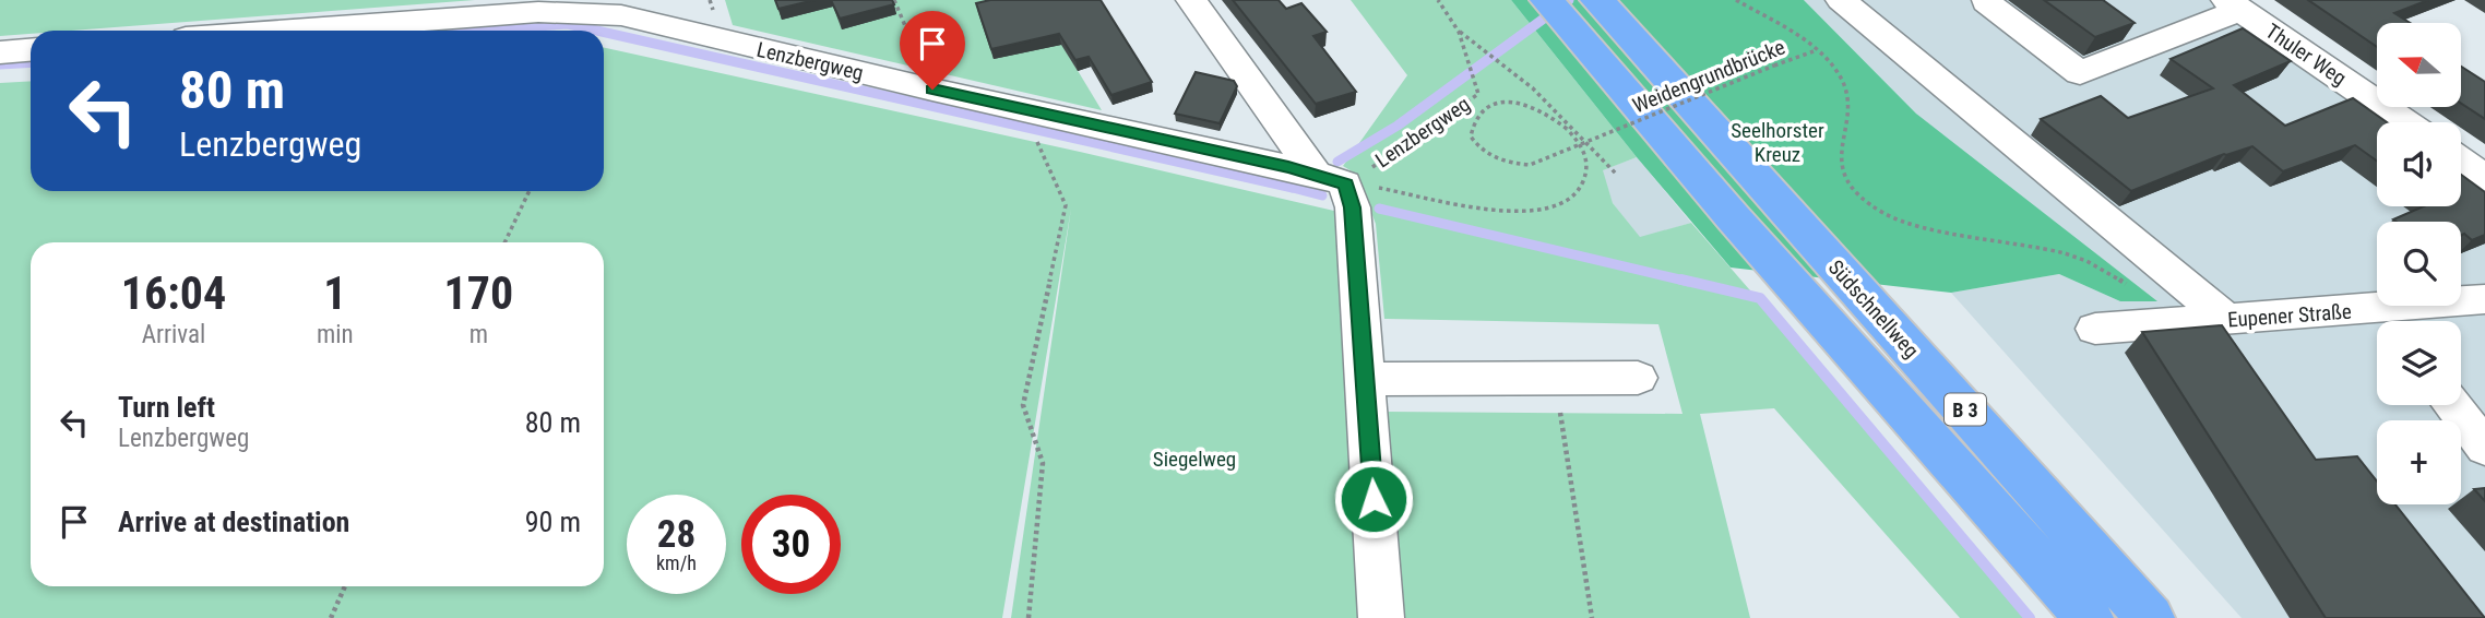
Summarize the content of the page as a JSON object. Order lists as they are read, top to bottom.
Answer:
{
  "streets": {
    "highway": ["Südschnellweg", "B 3"],
    "street": ["Thuler Weg", "Lenzbergweg", "Eupener Straße"],
    "path": ["Weidengrundbrücke"]
  },
  "crossings": [
    ["Lenzbergweg", "Weidengrundbrücke"],
    ["Weidengrundbrücke", "Eupener Straße"]
  ],
  "parks": ["Seelhorster Kreuz", "Siegelweg"],
  "north": "left",
  "page": {
    "map_buttons": "+",
    "turn": ["80 m", "Lenzbergweg"],
    "eta": [
      "16:04",
      "Arrival",
      "1",
      "min",
      "170",
      "m"
    ],
    "list": [
      {
        "name": "Turn left",
        "note": "Lenzbergweg",
        "value": "80 m"
      },
      {
        "name": "Arrive at destination",
        "value": "90 m"
      }
    ],
    "speed": "28 km/h",
    "limit": "30"
  }
}
